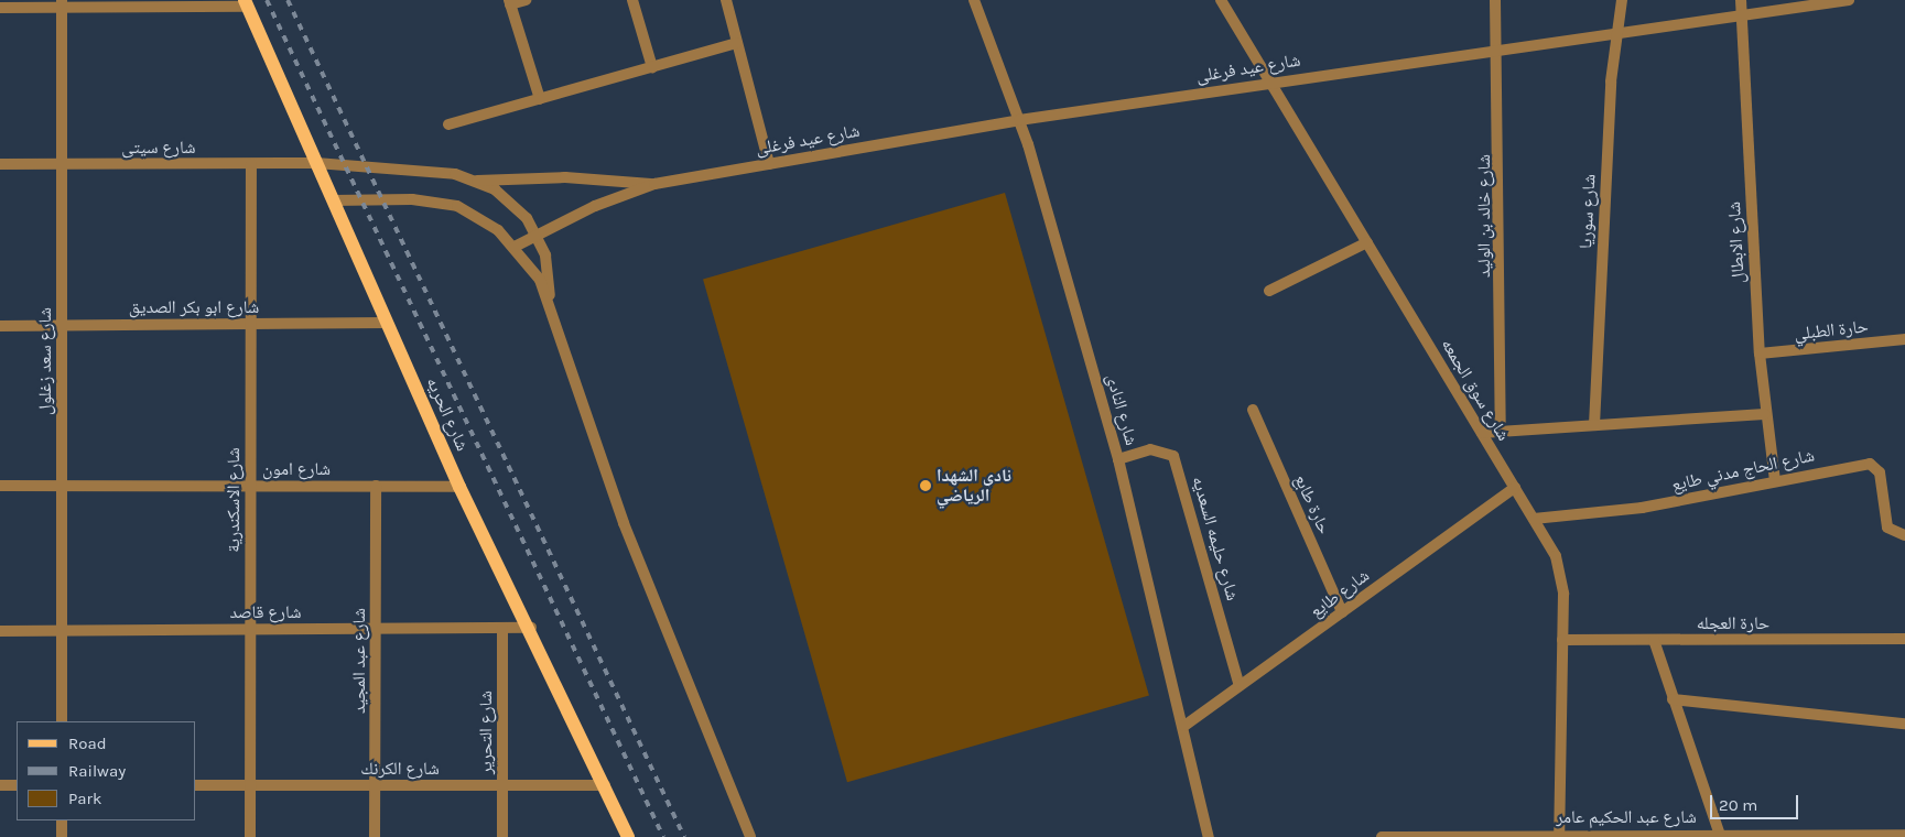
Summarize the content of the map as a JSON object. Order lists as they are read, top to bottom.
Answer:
{
  "streets": {
    "main road": ["شارع الحريه"],
    "street": [
      "شارع عيد فرغلى",
      "شارع سيتى",
      "شارع سوريا",
      "شارع خالد بن الوليد",
      "شارع الابطال",
      "شارع ابو بكر الصديق",
      "حارة الطبلي",
      "شارع سعد زغلول",
      "شارع سوق الجمعه",
      "شارع النادى",
      "شارع امون",
      "شارع الحاج مدني طايع",
      "شارع الاسكندرية",
      "حارة طابع",
      "شارع حليمه السعديه",
      "شارع طايع",
      "شارع قاصد",
      "حارة العجله",
      "شارع عبد المجيد",
      "شارع التحرير",
      "شارع الكرنك",
      "شارع عبد الحكيم عامر"
    ]
  },
  "crossings": [
    ["شارع عيد فرغلى", "شارع سيتى"],
    ["شارع عيد فرغلى", "شارع سوريا"],
    ["شارع عيد فرغلى", "شارع خالد بن الوليد"],
    ["شارع عيد فرغلى", "شارع الابطال"],
    ["شارع عيد فرغلى", "شارع سوق الجمعه"],
    ["شارع عيد فرغلى", "شارع النادى"],
    ["شارع سيتى", "شارع سعد زغلول"],
    ["شارع سيتى", "شارع الحريه"],
    ["شارع سيتى", "شارع الاسكندرية"],
    ["شارع الابطال", "حارة الطبلي"],
    ["شارع الابطال", "شارع الحاج مدني طايع"],
    ["شارع ابو بكر الصديق", "شارع سعد زغلول"],
    ["شارع ابو بكر الصديق", "شارع الحريه"],
    ["شارع ابو بكر الصديق", "شارع الاسكندرية"],
    ["شارع سعد زغلول", "شارع امون"],
    ["شارع سعد زغلول", "شارع قاصد"],
    ["شارع سوق الجمعه", "شارع الحاج مدني طايع"],
    ["شارع سوق الجمعه", "شارع طايع"],
    ["شارع سوق الجمعه", "حارة العجله"],
    ["شارع سوق الجمعه", "شارع عبد الحكيم عامر"],
    ["شارع النادى", "شارع حليمه السعديه"],
    ["شارع النادى", "شارع طايع"],
    ["شارع الحريه", "شارع امون"],
    ["شارع الحريه", "شارع قاصد"],
    ["شارع الحريه", "شارع الكرنك"],
    ["شارع امون", "شارع الاسكندرية"],
    ["شارع امون", "شارع عبد المجيد"],
    ["شارع الاسكندرية", "شارع قاصد"],
    ["شارع الاسكندرية", "شارع الكرنك"],
    ["حارة طابع", "شارع طايع"],
    ["شارع حليمه السعديه", "شارع طايع"],
    ["شارع قاصد", "شارع عبد المجيد"],
    ["شارع قاصد", "شارع التحرير"],
    ["شارع عبد المجيد", "شارع الكرنك"],
    ["شارع التحرير", "شارع الكرنك"]
  ],
  "places": ["نادي الشهدا الرياضي"],
  "legend": ["Road", "Railway", "Park"],
  "scale_bar": "20 m"
}
